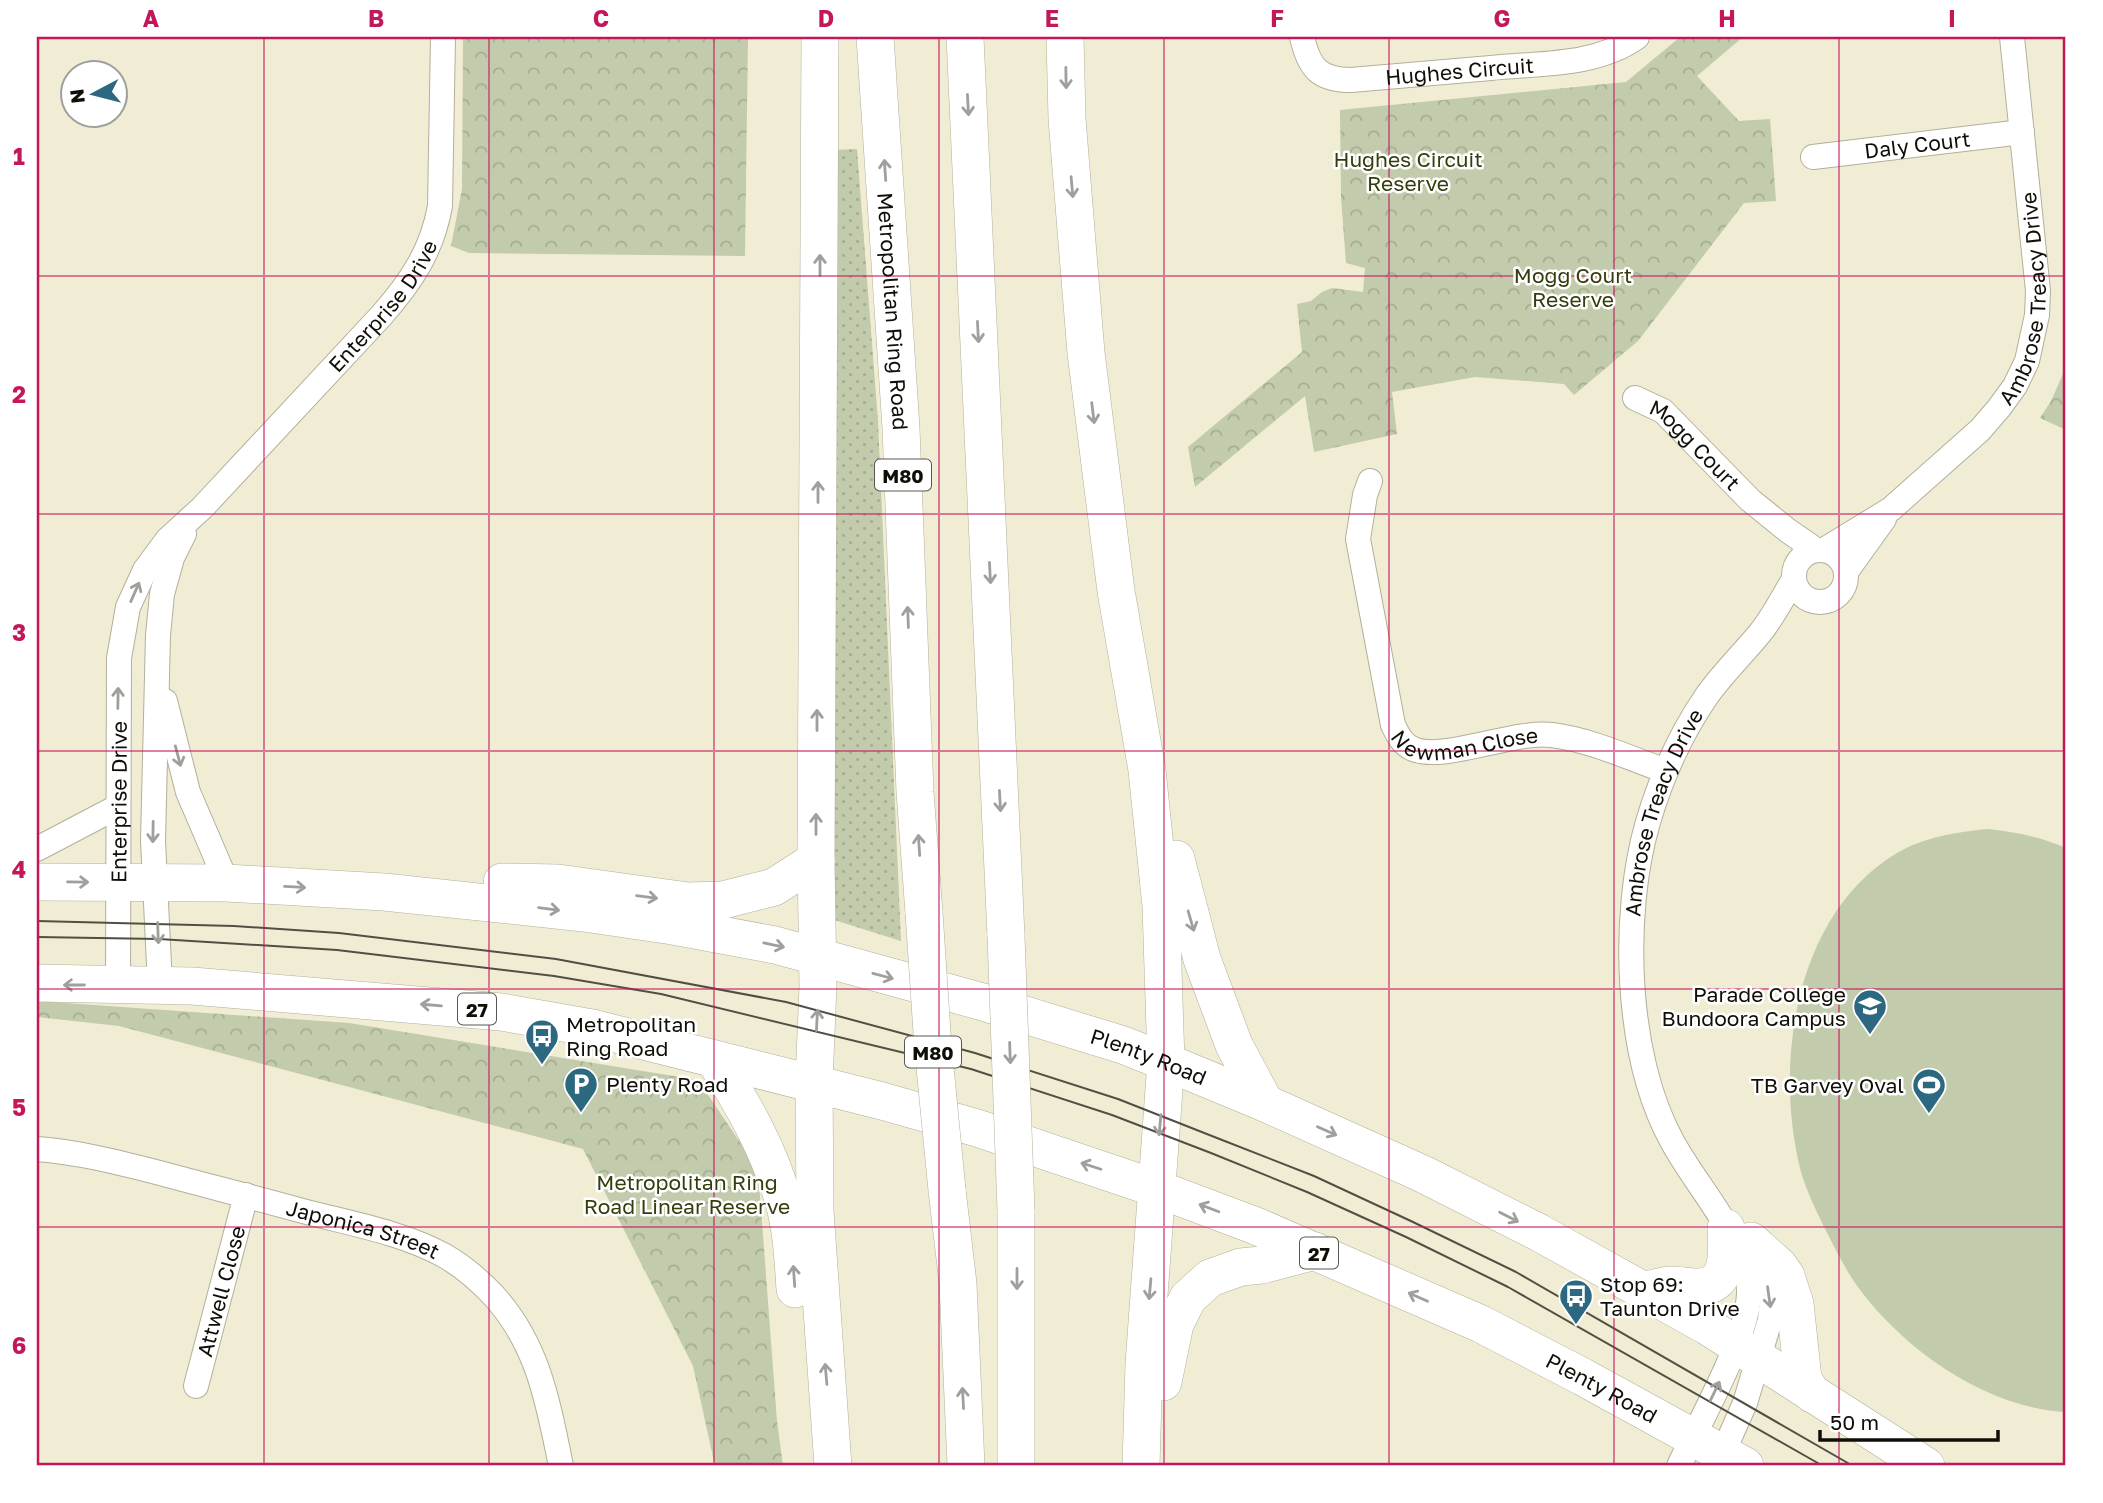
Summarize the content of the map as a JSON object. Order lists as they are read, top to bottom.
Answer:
{
  "streets": {
    "highway": [
      "Metropolitan Ring Road",
      "M80",
      "27",
      "Plenty Road"
    ],
    "street": [
      "Hughes Circuit",
      "Daly Court",
      "Ambrose Treacy Drive",
      "Enterprise Drive",
      "Mogg Court",
      "Newman Close",
      "Japonica Street",
      "Attwell Close"
    ]
  },
  "crossings": [
    ["Daly Court", "Ambrose Treacy Drive"],
    ["Ambrose Treacy Drive", "Mogg Court"],
    ["Ambrose Treacy Drive", "Newman Close"],
    ["Ambrose Treacy Drive", "Plenty Road"],
    ["Enterprise Drive", "Plenty Road"],
    ["Japonica Street", "Attwell Close"]
  ],
  "parks": ["Hughes Circuit Reserve", "Mogg Court Reserve", "Metropolitan Ring Road Linear Reserve"],
  "places": {
    "school or university": ["Parade College Bundoora Campus"],
    "bus stop": ["Metropolitan Ring Road", "Stop 69: Taunton Drive"],
    "parking": ["Plenty Road"],
    "sports": ["TB Garvey Oval"]
  },
  "scale_bar": "50 m",
  "north": "left",
  "grid": {
    "columns": [
      "A",
      "B",
      "C",
      "D",
      "E",
      "F",
      "G",
      "H",
      "I"
    ],
    "rows": [
      "1",
      "2",
      "3",
      "4",
      "5",
      "6"
    ]
  }
}
